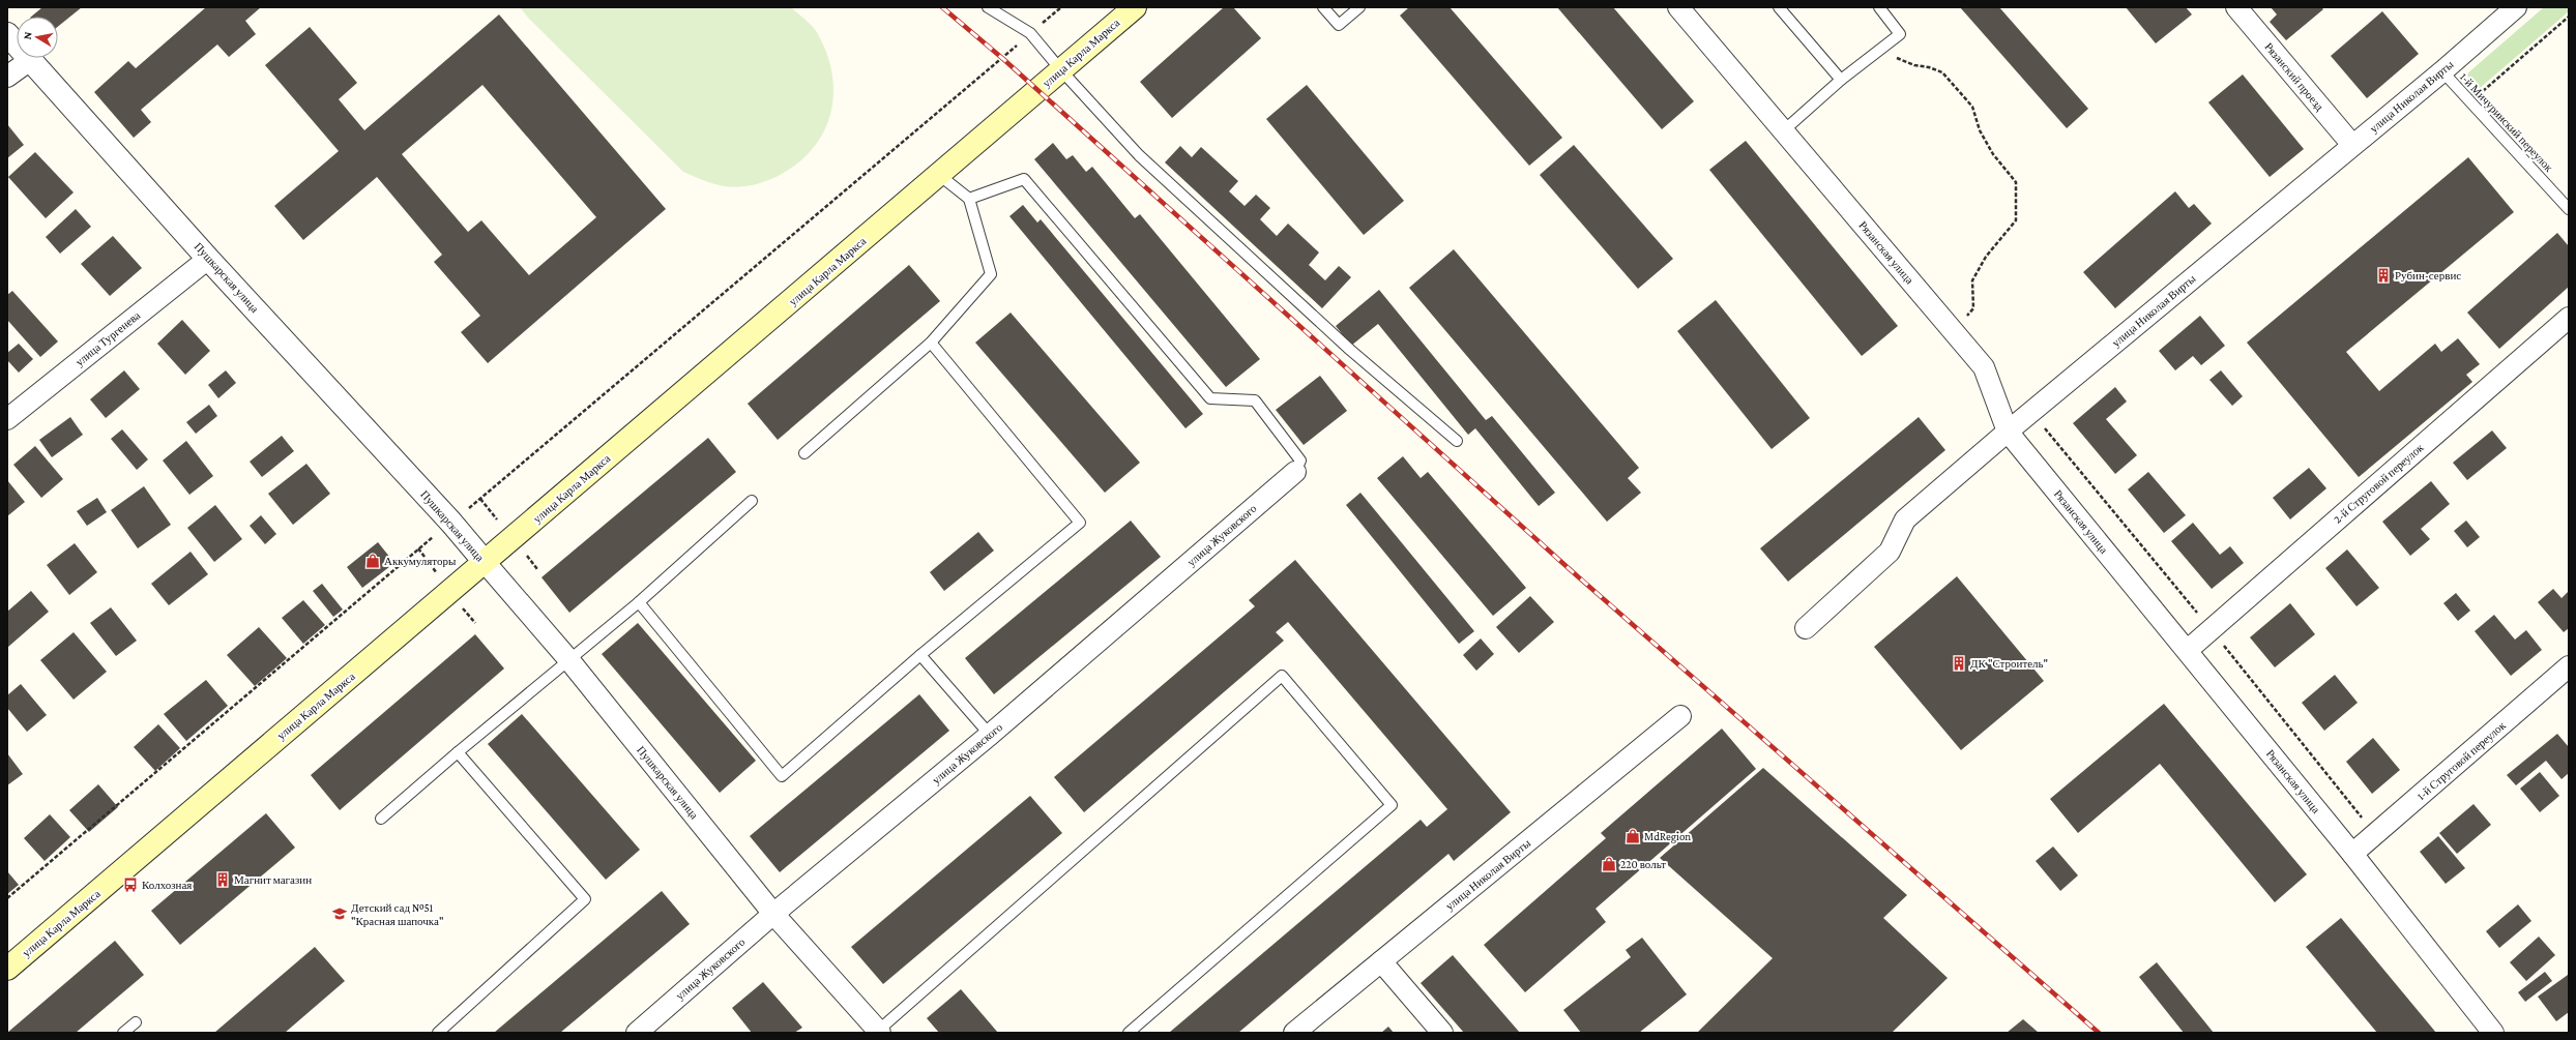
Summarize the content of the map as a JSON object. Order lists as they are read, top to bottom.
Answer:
{
  "streets": {
    "main road": ["улица Карла Маркса"],
    "street": [
      "Рязанский проезд",
      "улица Николая Вирты",
      "Рязанская улица",
      "Пушкарская улица",
      "улица Тургенева",
      "2-й Струговой переулок",
      "улица Жуковского",
      "1-й Струговой переулок"
    ],
    "lane": ["1-й Мичуринский переулок"]
  },
  "crossings": [
    ["улица Карла Маркса", "Пушкарская улица"],
    ["Рязанский проезд", "улица Николая Вирты"],
    ["улица Николая Вирты", "1-й Мичуринский переулок"],
    ["улица Николая Вирты", "Рязанская улица"],
    ["Рязанская улица", "2-й Струговой переулок"],
    ["Рязанская улица", "1-й Струговой переулок"],
    ["Пушкарская улица", "улица Тургенева"],
    ["Пушкарская улица", "улица Жуковского"]
  ],
  "places": {
    "building": ["Рубин-сервис", "ДК \"Строитель\"", "Магнит магазин"],
    "shop": ["Аккумуляторы", "MdRegion", "220 вольт"],
    "bus stop": ["Колхозная"],
    "school or university": ["Детский сад №51 \"Красная шапочка\""]
  },
  "north": "left"
}
